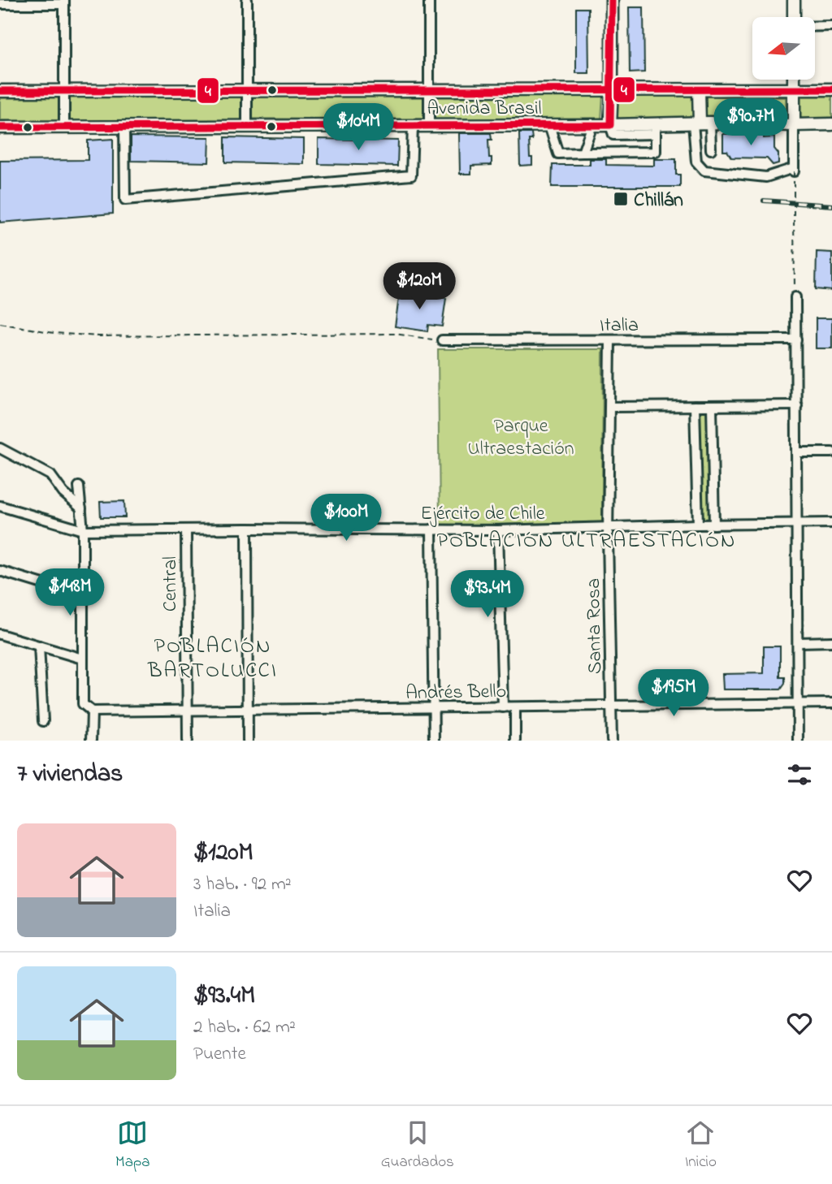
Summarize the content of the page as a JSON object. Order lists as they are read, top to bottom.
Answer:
{
  "streets": {
    "main road": ["Avenida Brasil"],
    "street": [
      "Italia",
      "Ejército de Chile",
      "Central",
      "Santa Rosa",
      "Andrés Bello"
    ]
  },
  "crossings": [
    ["Italia", "Santa Rosa"],
    ["Ejército de Chile", "Central"],
    ["Ejército de Chile", "Santa Rosa"],
    ["Central", "Andrés Bello"],
    ["Santa Rosa", "Andrés Bello"]
  ],
  "districts": ["POBLACIÓN ULTRAESTACIÓN", "POBLACIÓN BARTOLUCCI"],
  "parks": ["Parque Ultraestación"],
  "places": {
    "transit": ["Chillán"]
  },
  "lines": ["transit line 4"],
  "north": "left",
  "page": {
    "price": [
      "$90.7M",
      "$104M",
      "$120M",
      "$100M",
      "$148M",
      "$93.4M",
      "$195M"
    ],
    "heading": "7 viviendas",
    "list": [
      {
        "name": "$120M",
        "note": "3 hab. · 92 m² · Italia"
      },
      {
        "name": "$93.4M",
        "note": "2 hab. · 62 m² · Puente"
      }
    ],
    "tabs": ["Mapa", "Guardados", "Inicio"]
  }
}
